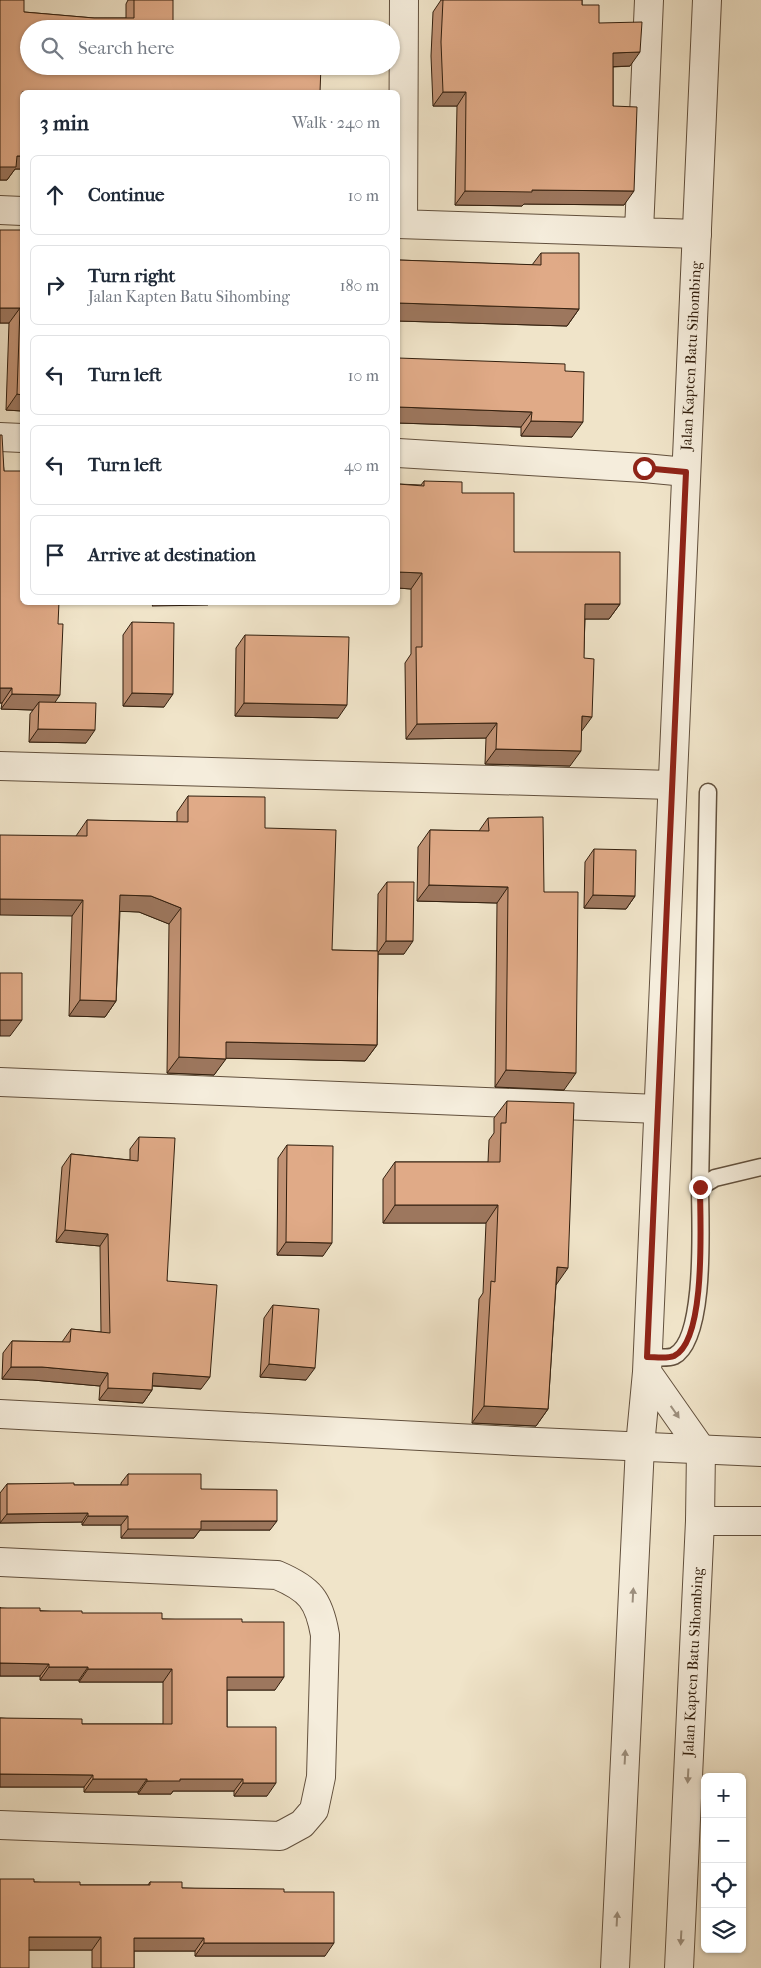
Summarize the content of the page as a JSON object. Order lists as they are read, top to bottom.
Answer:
{
  "streets": {
    "street": ["Jalan Kapten Batu Sihombing"]
  },
  "page": {
    "search": "Search here",
    "heading": ["3 min", "Walk · 240 m"],
    "list": [
      ["Continue", "10 m"],
      ["Turn right", "Jalan Kapten Batu Sihombing", "180 m"],
      ["Turn left", "10 m"],
      ["Turn left", "40 m"],
      "Arrive at destination"
    ],
    "map_buttons": ["+", "−"]
  }
}
